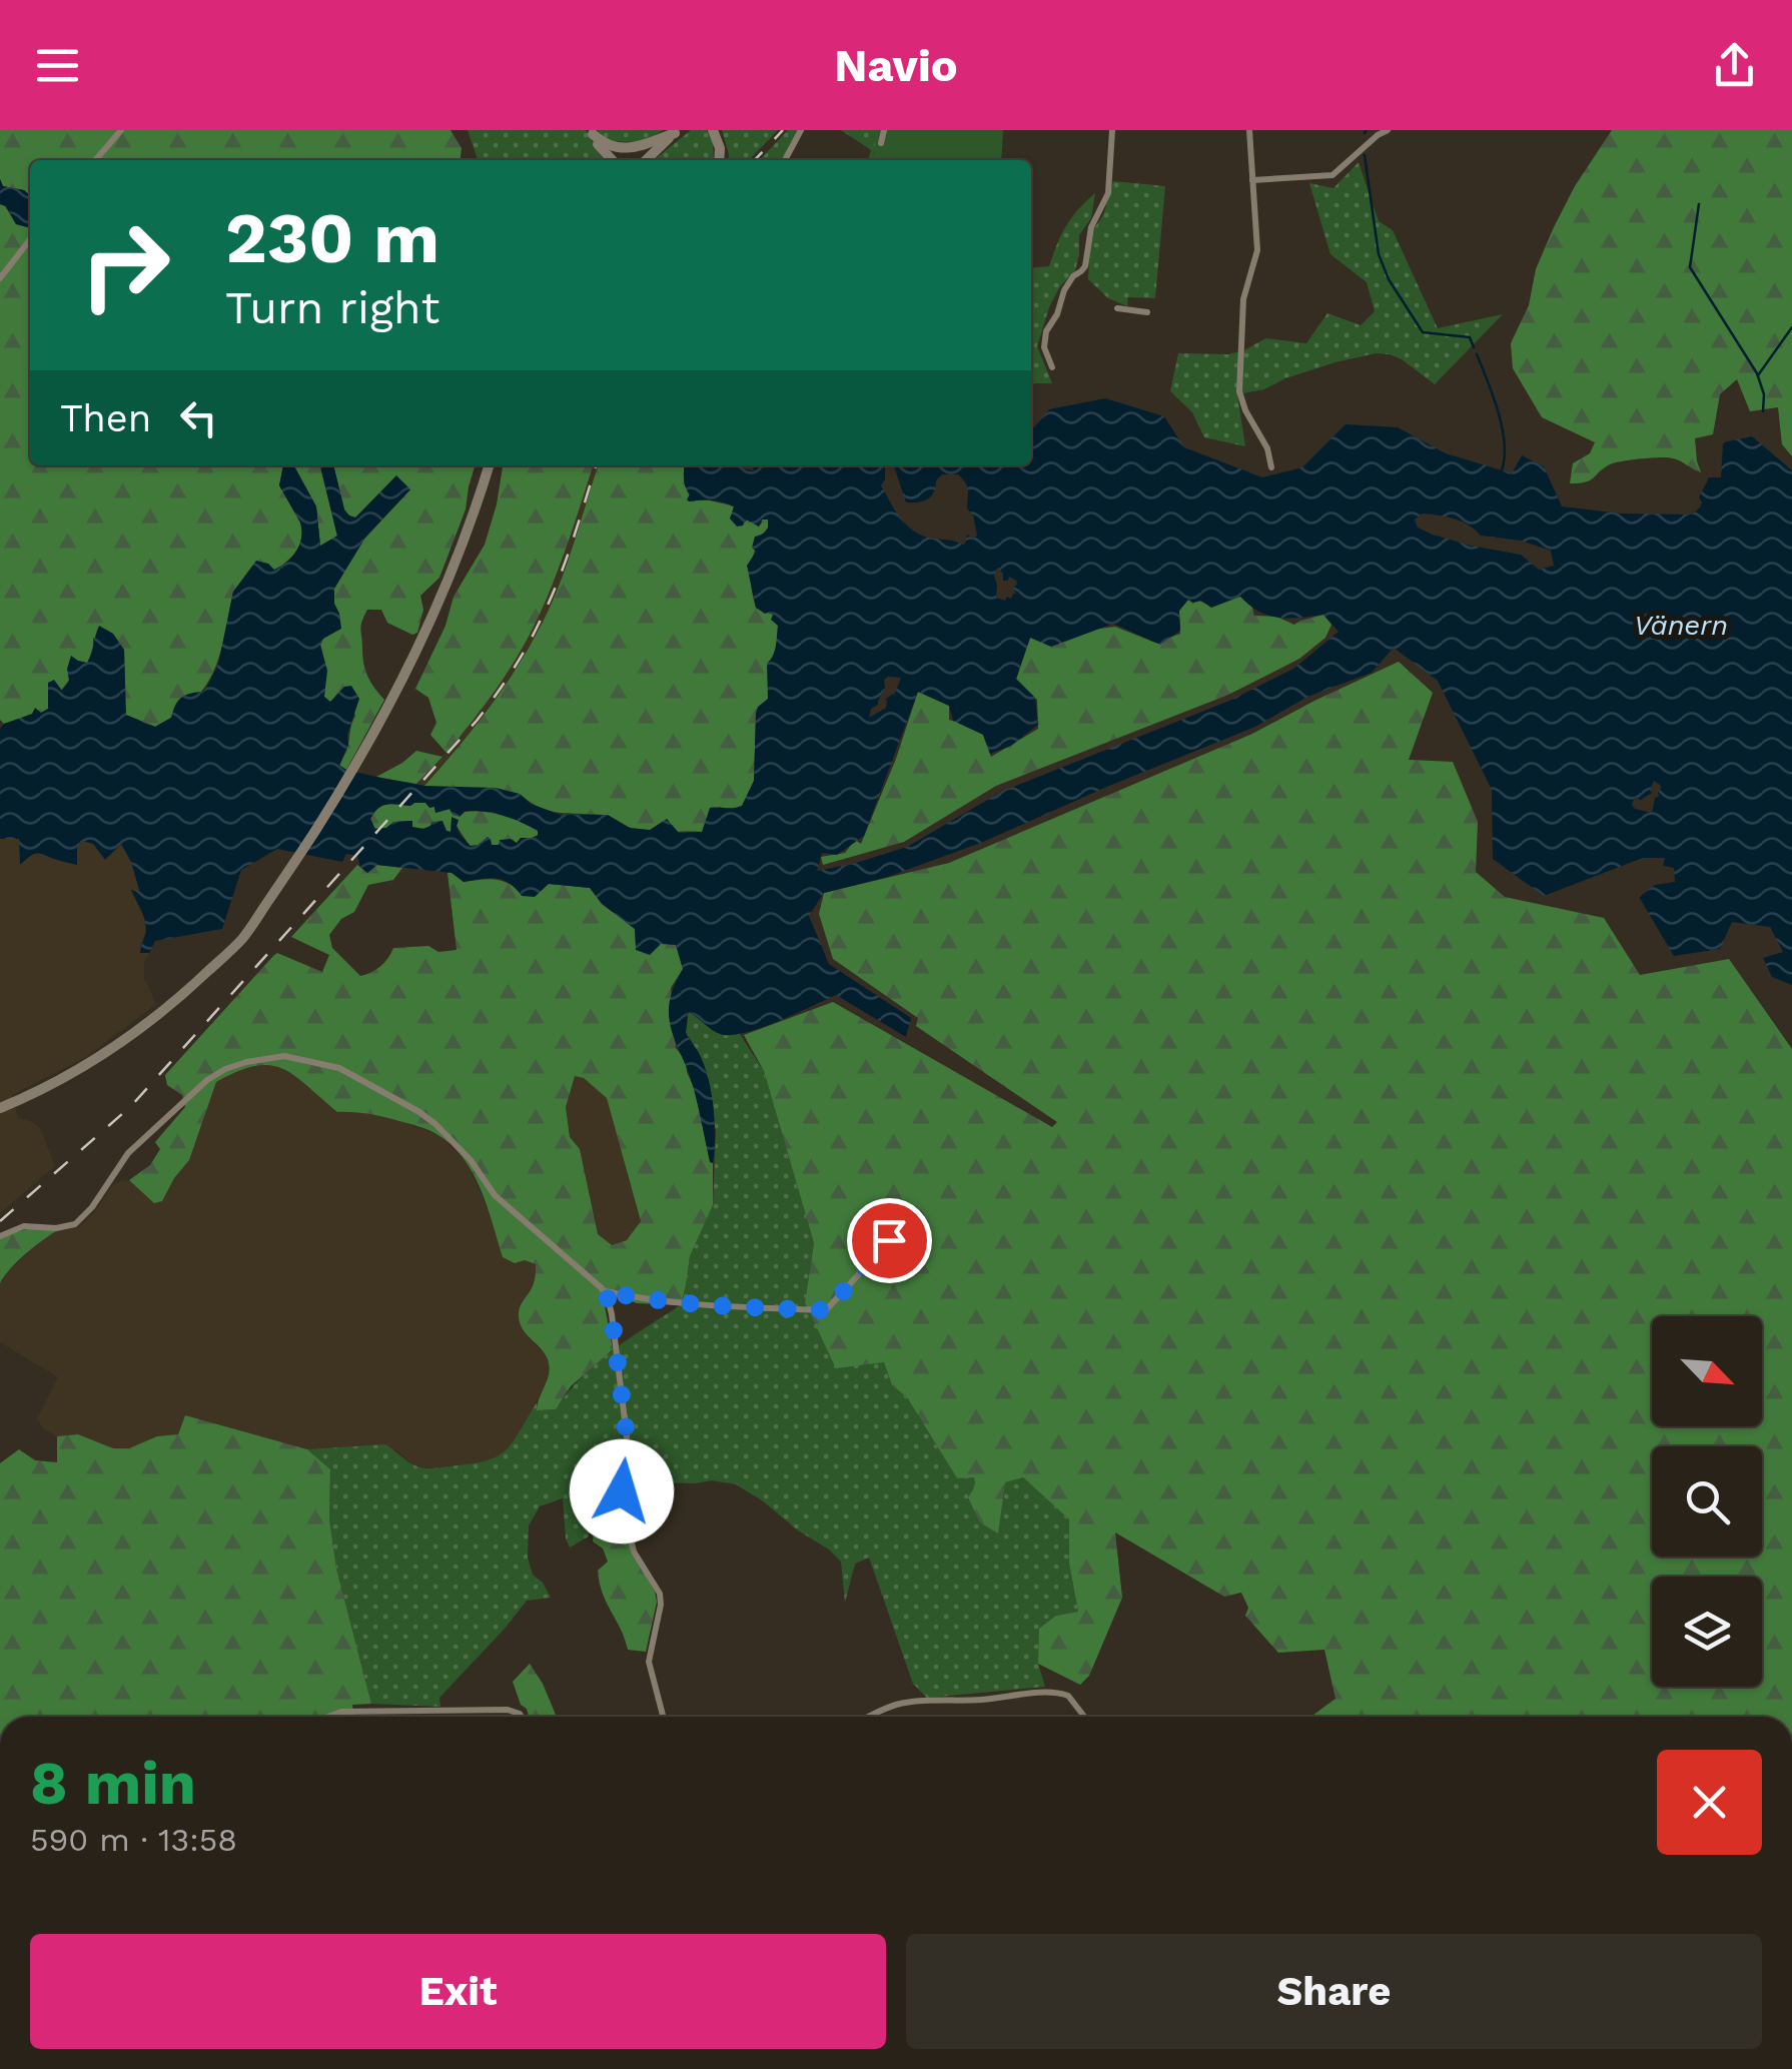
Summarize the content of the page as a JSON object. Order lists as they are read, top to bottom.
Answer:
{
  "water": ["Vänern"],
  "north": "bottom right",
  "page": {
    "header": "Navio",
    "turn": ["230 m", "Turn right"],
    "then": "Then",
    "heading": ["8 min", "590 m · 13:58"],
    "buttons": ["Exit", "Share"]
  }
}
